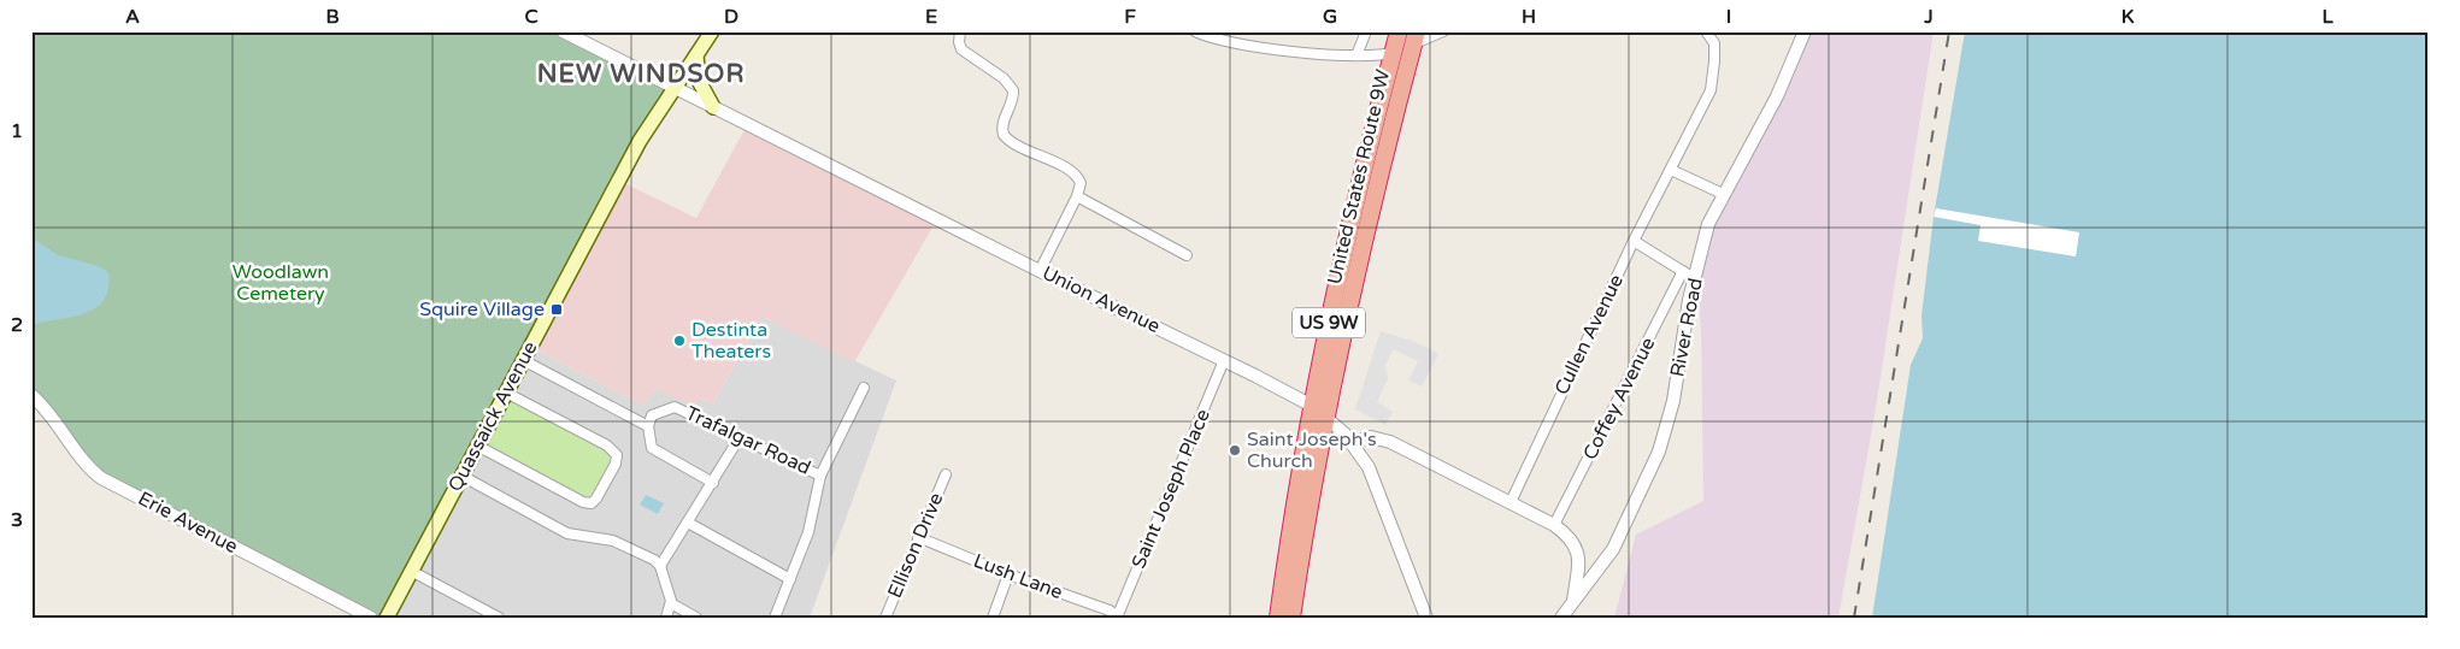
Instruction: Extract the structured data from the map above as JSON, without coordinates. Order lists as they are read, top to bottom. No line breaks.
{"streets":{"highway":["United States Route 9W","US 9W"],"main road":["Quassaick Avenue"],"street":["Union Avenue","River Road","Cullen Avenue","Coffey Avenue","Trafalgar Road","Saint Joseph Place","Erie Avenue","Ellison Drive","Lush Lane"]},"crossings":[["United States Route 9W","Union Avenue"],["Union Avenue","Quassaick Avenue"],["Union Avenue","Saint Joseph Place"],["Saint Joseph Place","Lush Lane"],["Ellison Drive","Lush Lane"]],"districts":["NEW WINDSOR"],"parks":["Woodlawn Cemetery"],"places":{"transit":["Squire Village"],"other":["Destinta Theaters","Saint Joseph's Church"]},"grid":{"columns":["A","B","C","D","E","F","G","H","I","J","K","L"],"rows":["1","2","3"]}}
